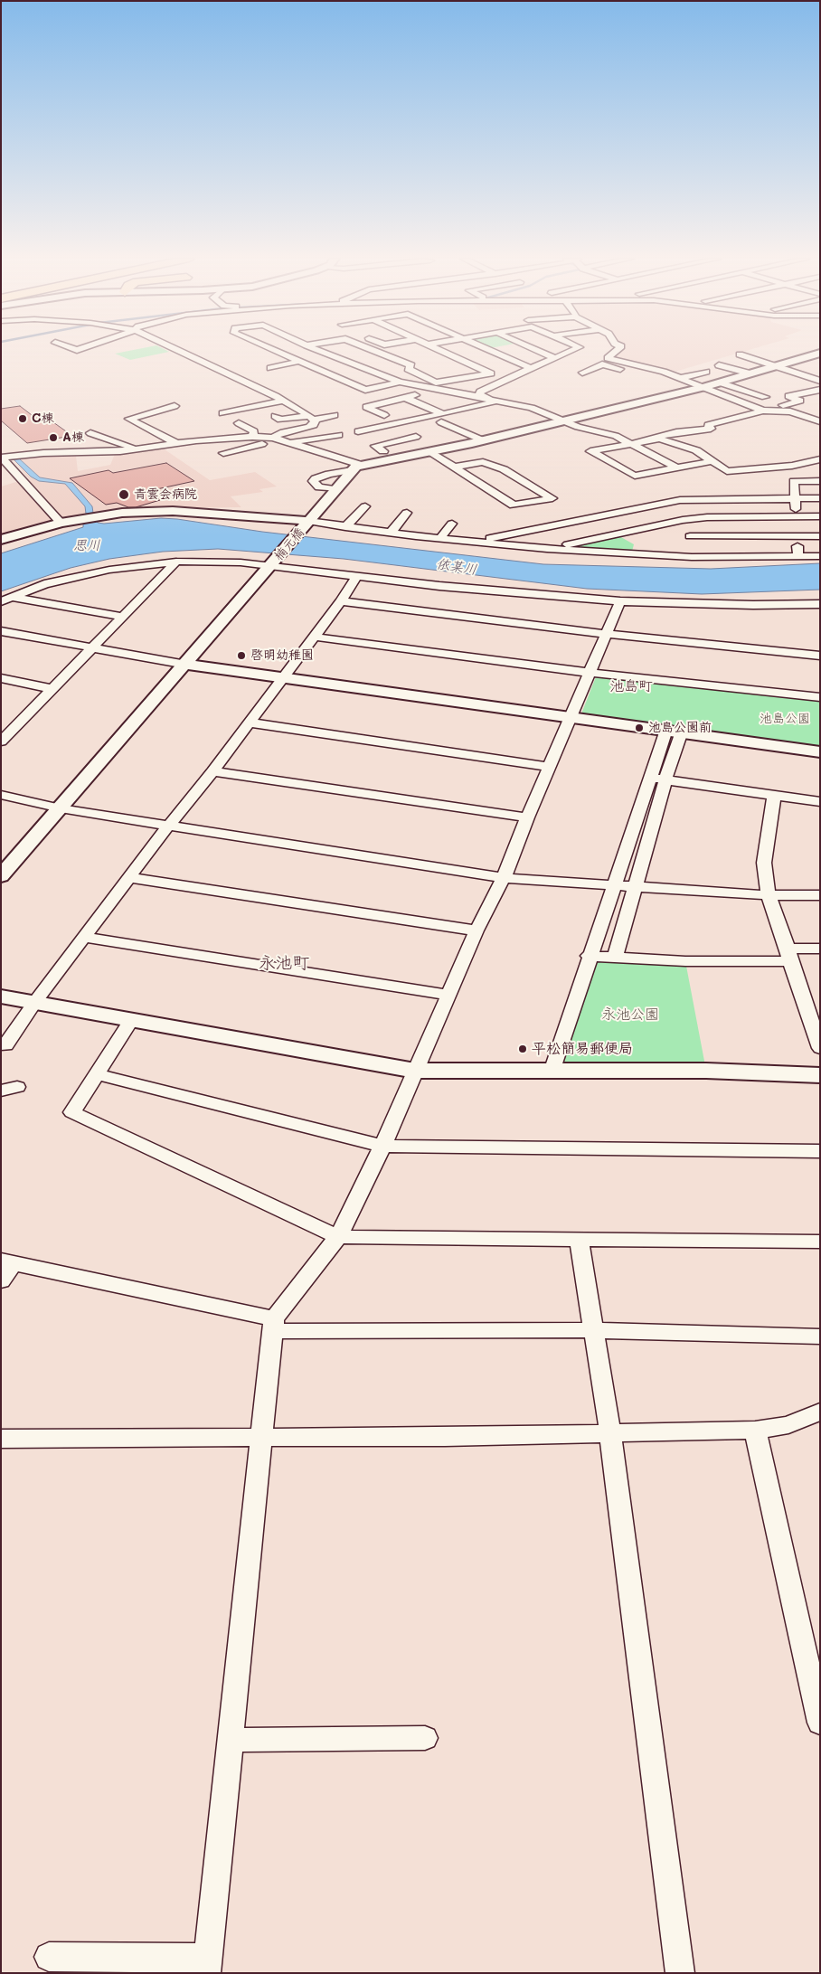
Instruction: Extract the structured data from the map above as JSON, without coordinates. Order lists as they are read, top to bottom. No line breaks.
{"streets":{"street":["楠元橋"]},"districts":["池島町","永池町"],"water":["思川","依某川"],"parks":["池島公園","永池公園"],"places":["C棟","A棟","青雲会病院","啓明幼稚園","池島公園前","平松簡易郵便局"]}
